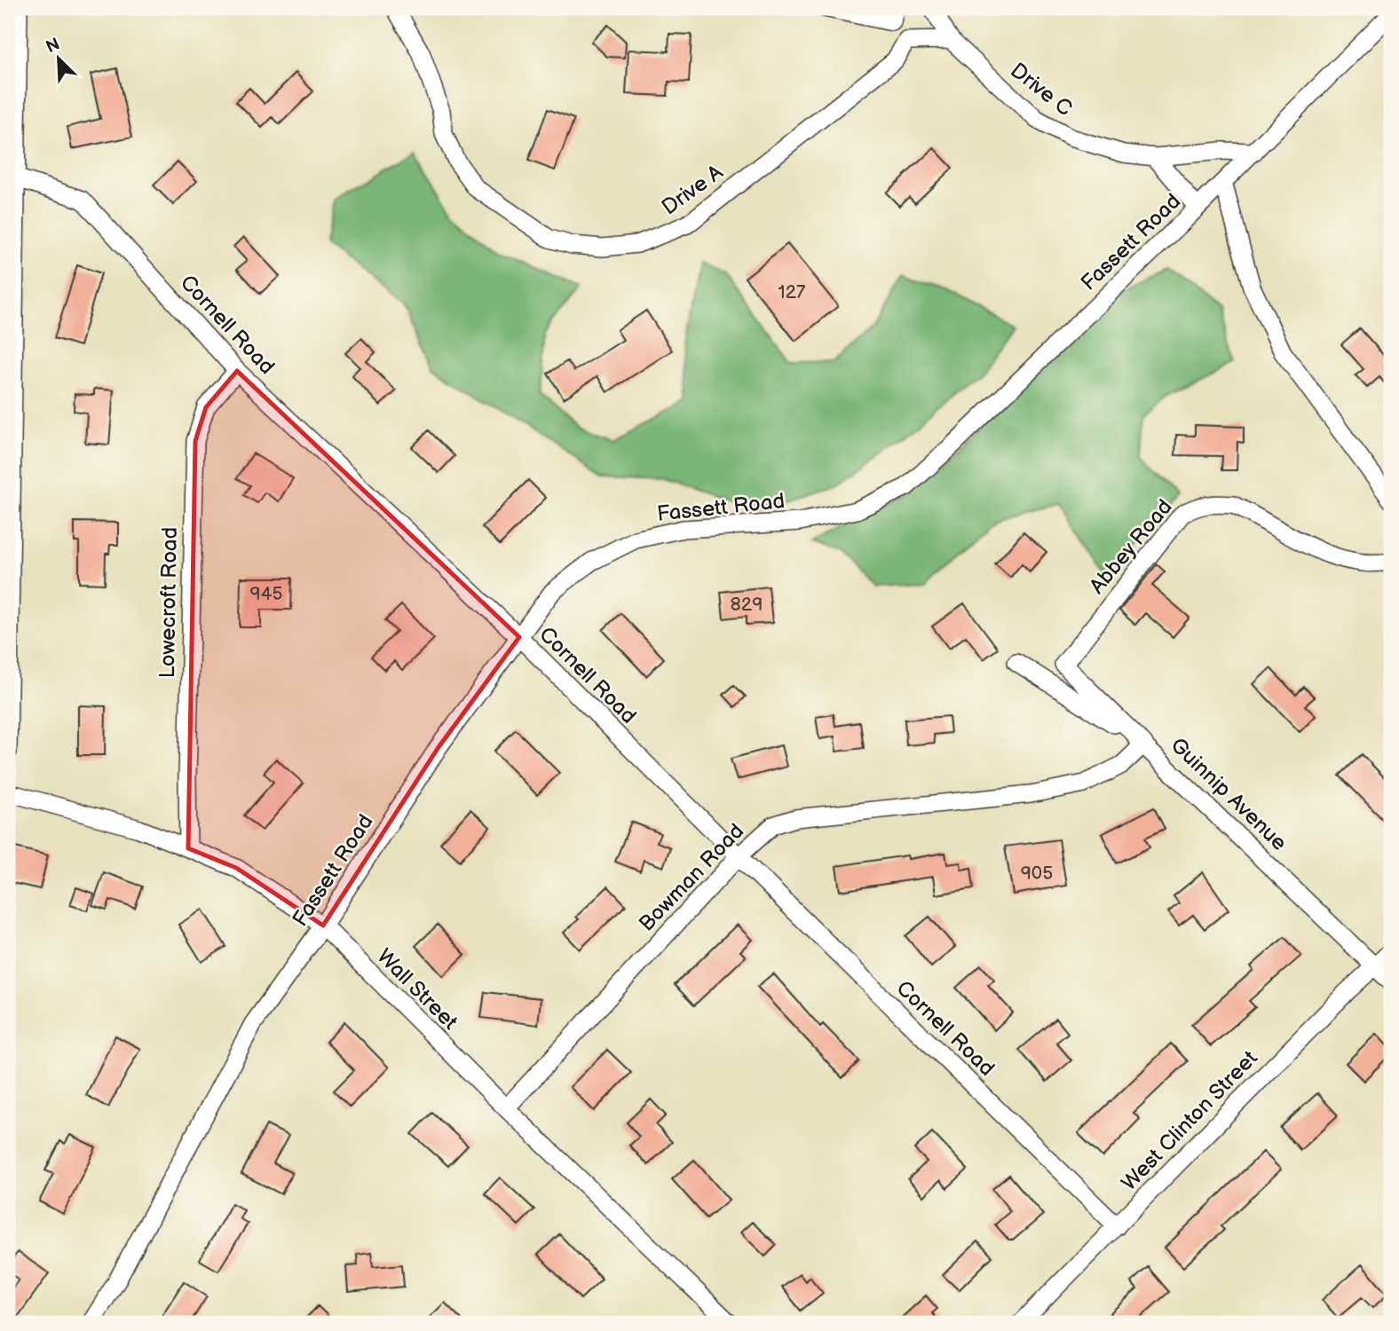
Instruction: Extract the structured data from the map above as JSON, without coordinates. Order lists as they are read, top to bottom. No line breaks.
{"streets":{"street":["Drive C","Drive A","Fassett Road","Cornell Road","Abbey Road","Lowecroft Road","Guinnip Avenue","Bowman Road","Wall Street","West Clinton Street"]},"crossings":[["Drive C","Fassett Road"],["Fassett Road","Cornell Road"],["Fassett Road","Wall Street"],["Cornell Road","Lowecroft Road"],["Cornell Road","Bowman Road"],["Cornell Road","West Clinton Street"],["Abbey Road","Guinnip Avenue"],["Abbey Road","Bowman Road"],["Lowecroft Road","Wall Street"],["Guinnip Avenue","Bowman Road"],["Guinnip Avenue","West Clinton Street"],["Bowman Road","Wall Street"]],"house_numbers":["127","945","829","905"],"north":"top left"}
